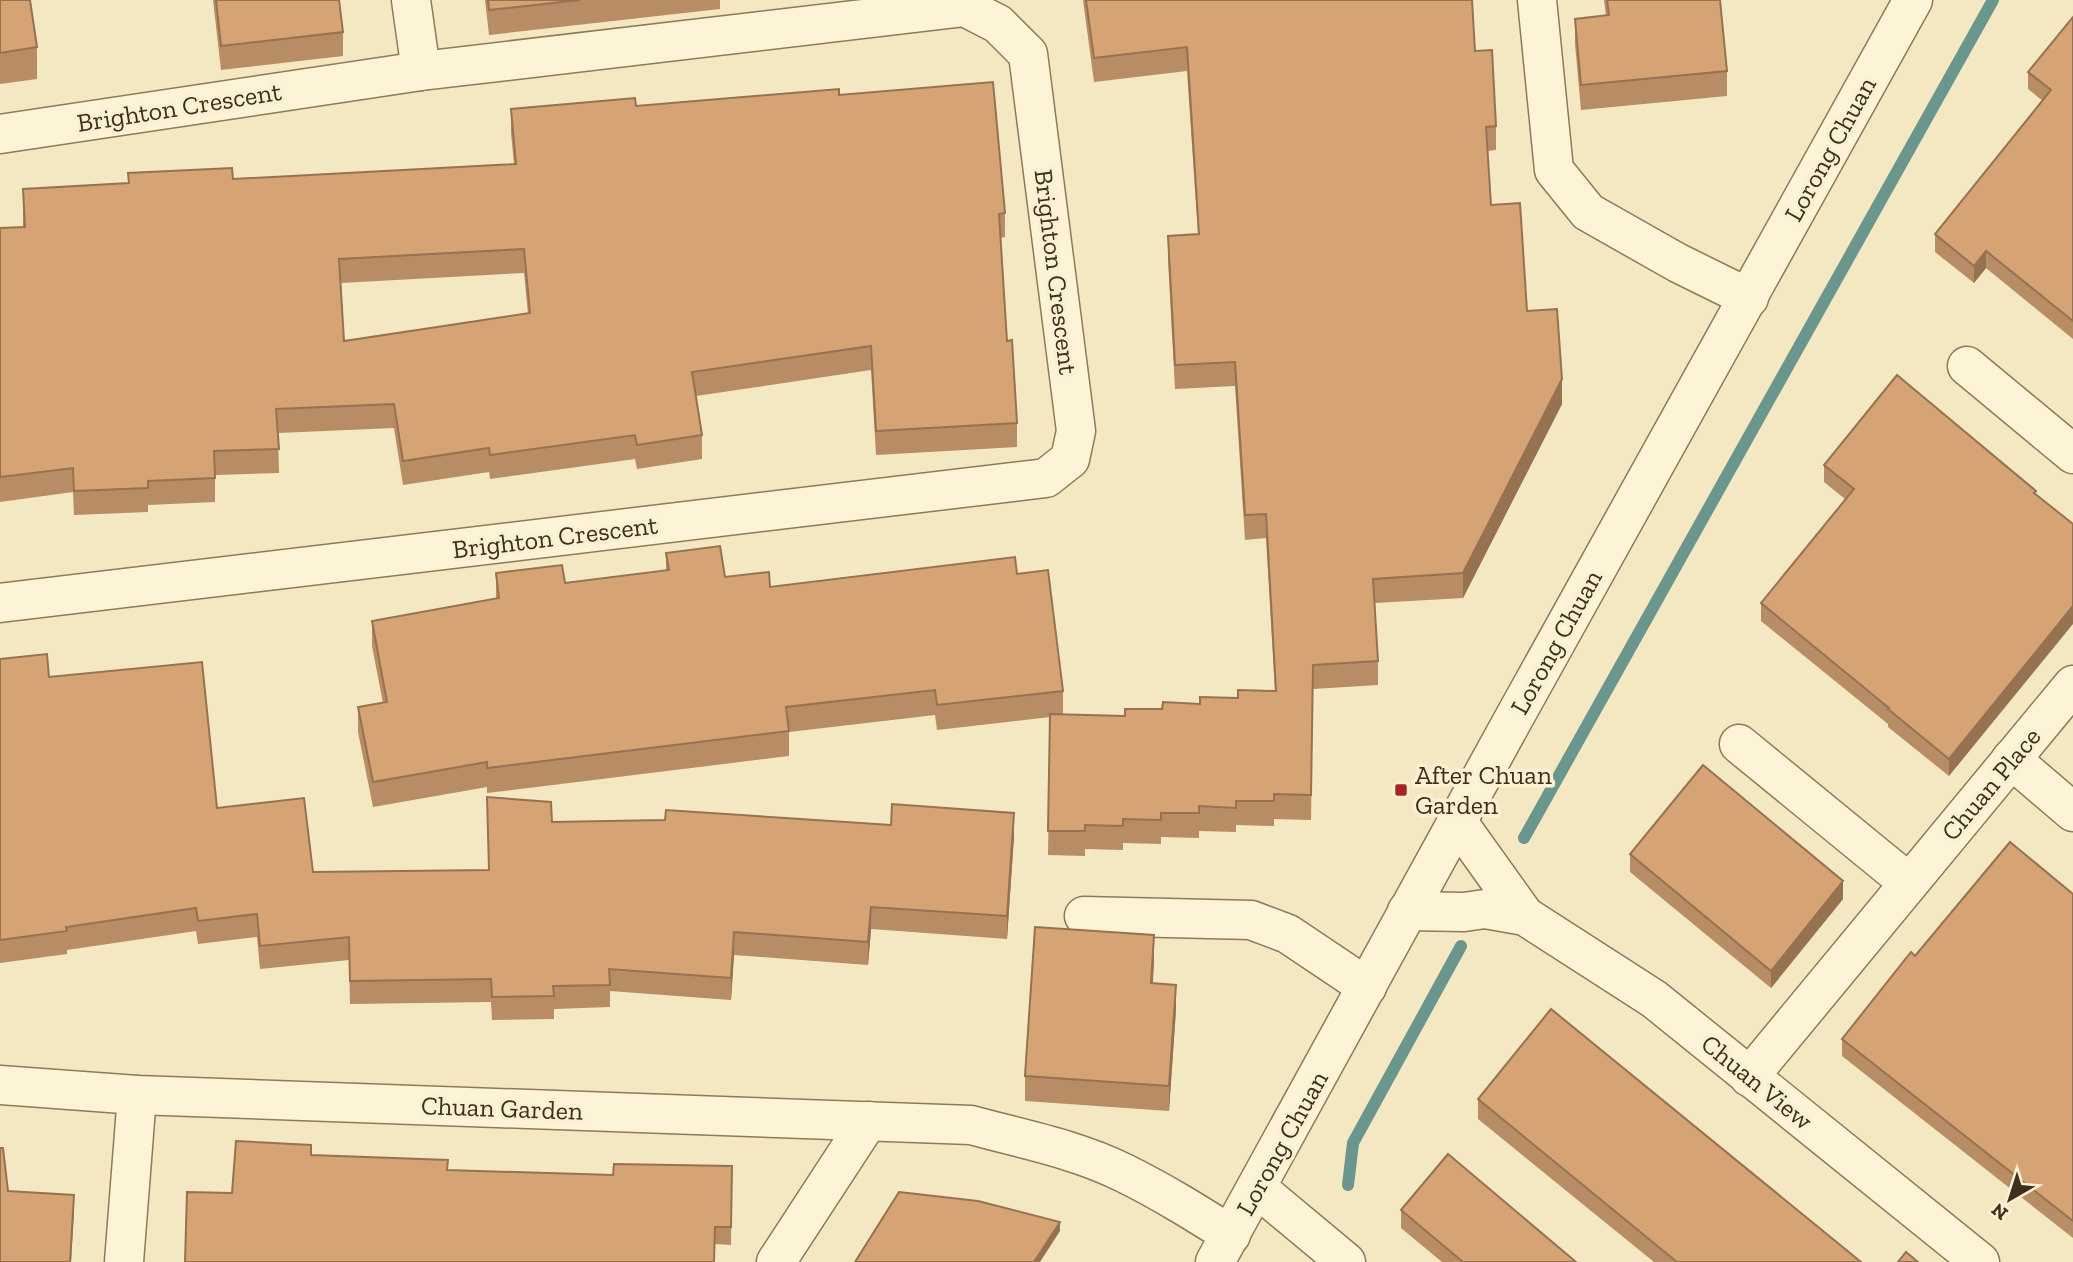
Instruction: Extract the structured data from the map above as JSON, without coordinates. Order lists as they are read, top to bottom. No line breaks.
{"streets":{"street":["Brighton Crescent","Lorong Chuan","Chuan Place","Chuan View","Chuan Garden"]},"crossings":[["Lorong Chuan","Chuan View"],["Lorong Chuan","Chuan Garden"],["Chuan Place","Chuan View"]],"places":{"transit":["After Chuan Garden"]},"north":"bottom left"}
